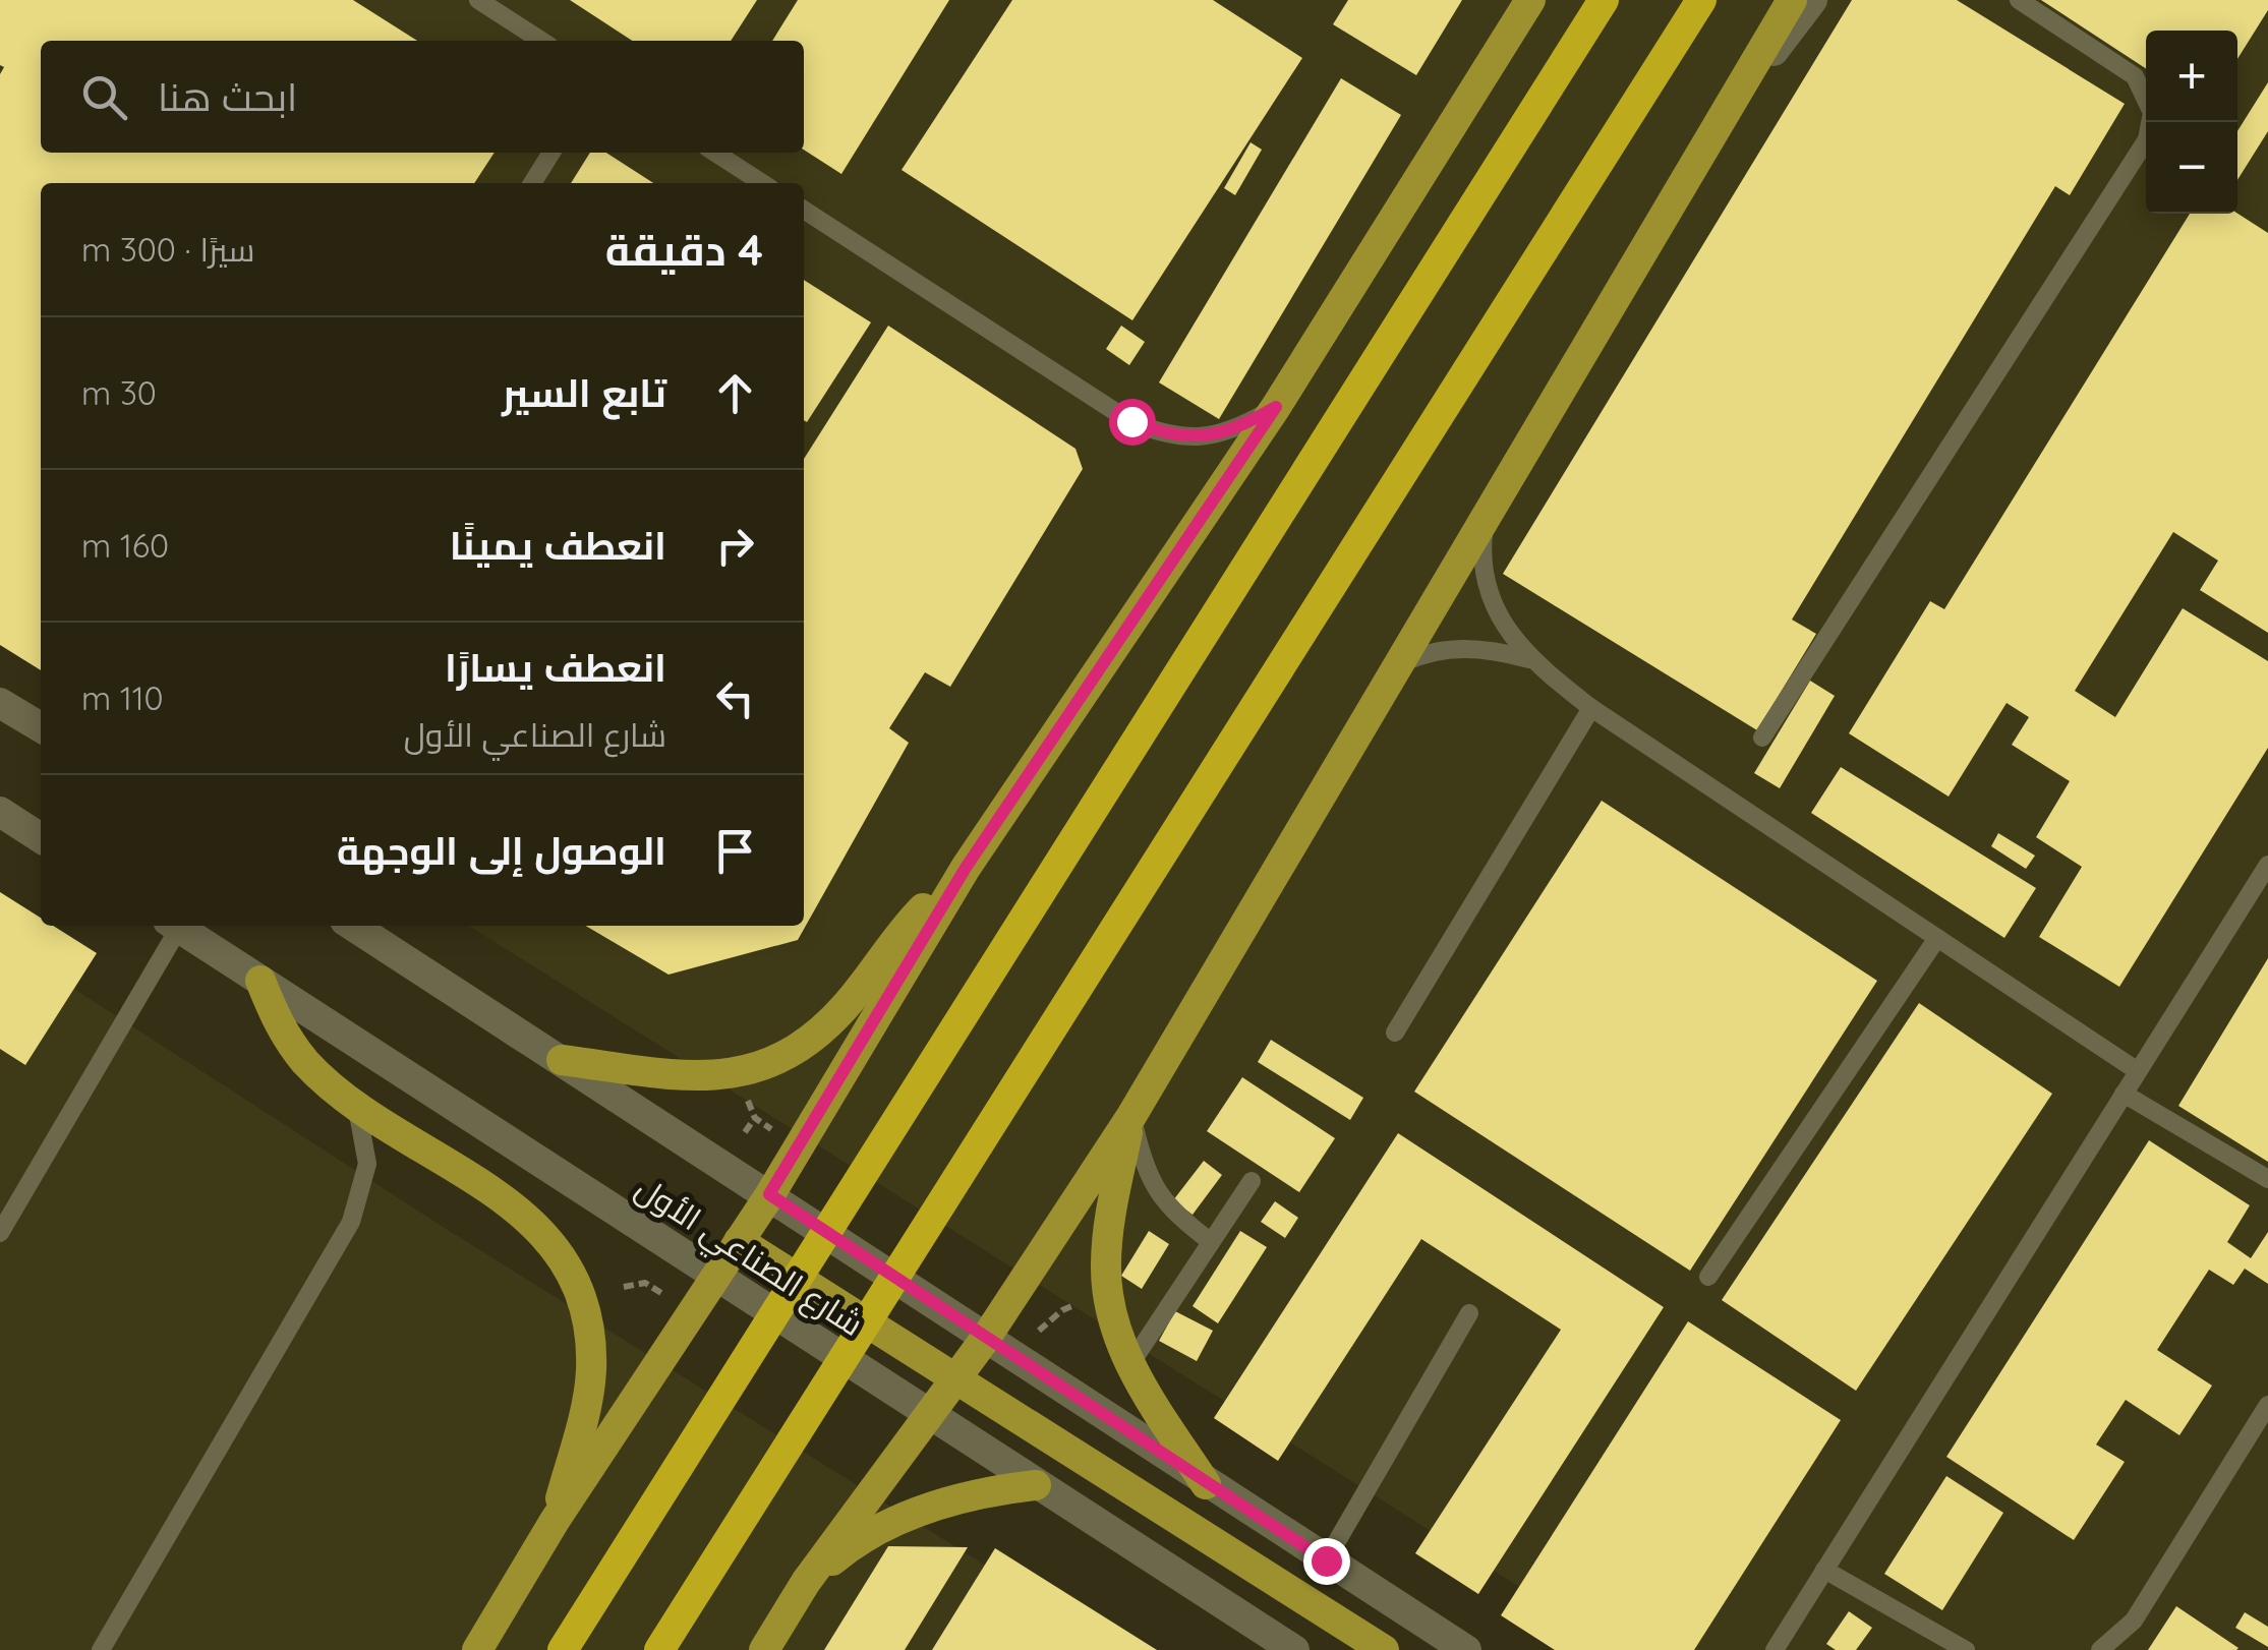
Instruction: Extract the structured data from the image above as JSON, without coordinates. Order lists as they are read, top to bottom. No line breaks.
{"streets":{"main road":["شارع الصناعي الأول"]},"page":{"map_buttons":["+","−"],"search":"ابحث هنا","heading":["4 دقيقة","سيرًا · 300 m"],"list":[["تابع السير","30 m"],["انعطف يمينًا","160 m"],["انعطف يسارًا","شارع الصناعي الأول","110 m"],"الوصول إلى الوجهة"]}}
